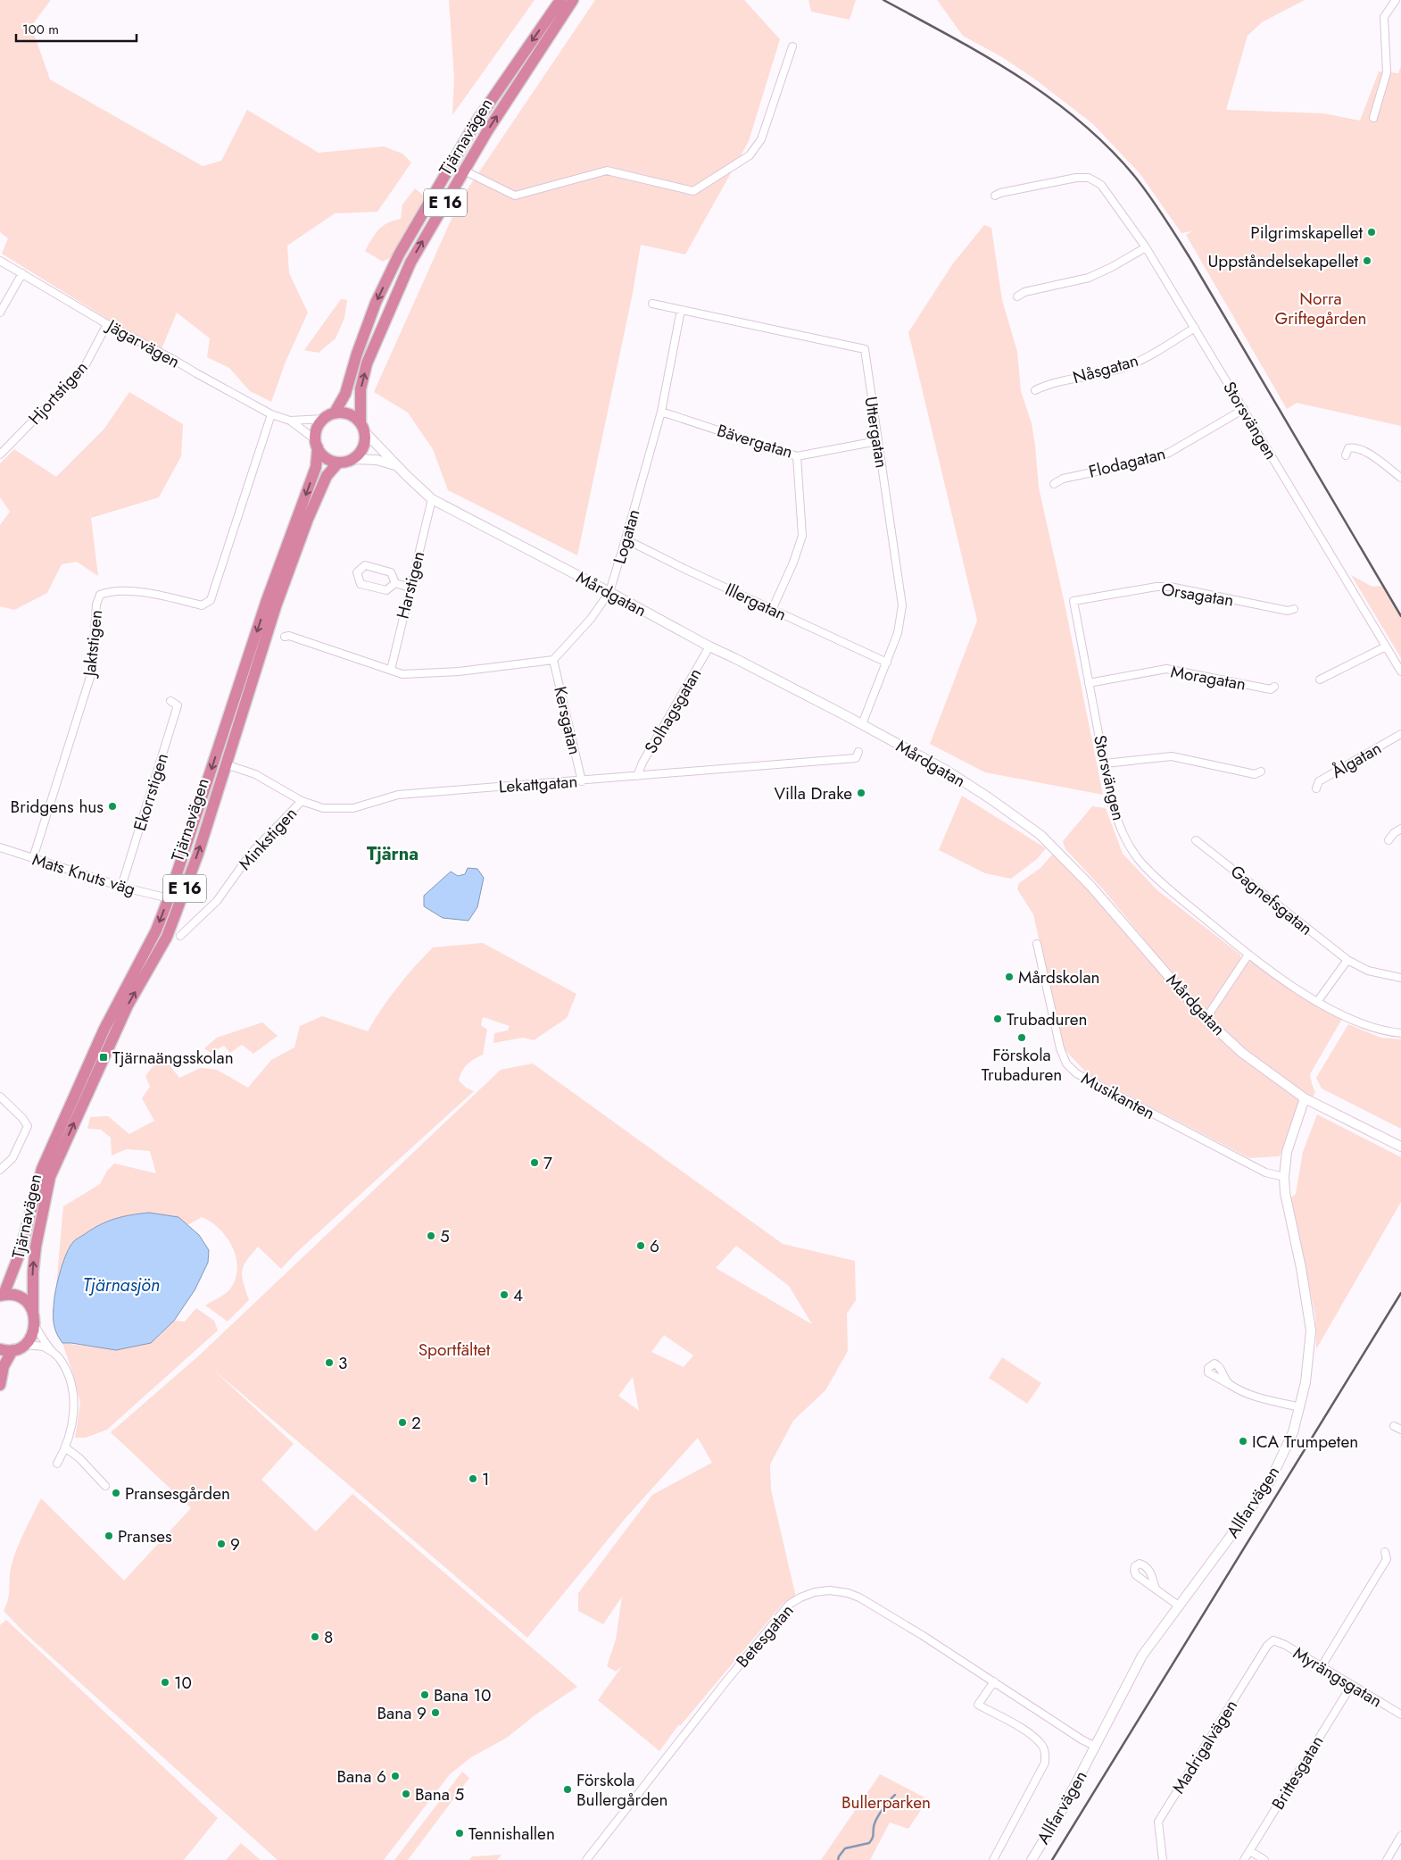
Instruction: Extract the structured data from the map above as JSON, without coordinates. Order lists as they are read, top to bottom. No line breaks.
{"streets":{"highway":["Tjärnavägen","E 16"],"street":["Jägarvägen","Nåsgatan","Hjortstigen","Storsvängen","Uttergatan","Bävergatan","Flodagatan","Logatan","Harstigen","Mårdgatan","Orsagatan","Illergatan","Jaktstigen","Moragatan","Solhagsgatan","Kersgatan","Ålgatan","Lekattgatan","Ekorrstigen","Minkstigen","Mats Knuts väg","Gagnefsgatan","Musikanten","Allfarvägen","Betesgatan","Myrängsgatan","Madrigalvägen","Brittesgatan"]},"crossings":[["Tjärnavägen","E 16"],["Tjärnavägen","Jägarvägen"],["Tjärnavägen","Mårdgatan"],["Tjärnavägen","Lekattgatan"],["Tjärnavägen","Mats Knuts väg"],["E 16","Jägarvägen"],["E 16","Mårdgatan"],["Jägarvägen","Hjortstigen"],["Jägarvägen","Mårdgatan"],["Jägarvägen","Jaktstigen"],["Nåsgatan","Storsvängen"],["Storsvängen","Flodagatan"],["Storsvängen","Orsagatan"],["Storsvängen","Moragatan"],["Uttergatan","Bävergatan"],["Uttergatan","Logatan"],["Uttergatan","Mårdgatan"],["Uttergatan","Illergatan"],["Bävergatan","Logatan"],["Logatan","Mårdgatan"],["Logatan","Illergatan"],["Logatan","Kersgatan"],["Harstigen","Mårdgatan"],["Mårdgatan","Solhagsgatan"],["Mårdgatan","Allfarvägen"],["Jaktstigen","Mats Knuts väg"],["Solhagsgatan","Lekattgatan"],["Kersgatan","Lekattgatan"],["Lekattgatan","Minkstigen"],["Ekorrstigen","Mats Knuts väg"],["Musikanten","Allfarvägen"],["Allfarvägen","Betesgatan"],["Myrängsgatan","Madrigalvägen"],["Myrängsgatan","Brittesgatan"]],"districts":["Tjärna"],"water":["Tjärnasjön"],"parks":["Norra Griftegården","Sportfältet","Bullerparken"],"places":{"other":["Pilgrimskapellet","Uppståndelsekapellet","Villa Drake","Bridgens hus","Mårdskolan","Trubaduren","Förskola Trubaduren","7","5","6","4","3","2","ICA Trumpeten","1","Pransesgården","Pranses","9","8","10","Bana 10","Bana 9","Bana 6","Förskola Bullergården","Bana 5","Tennishallen"],"transit":["Tjärnaängsskolan"]},"scale_bar":"100 m"}
